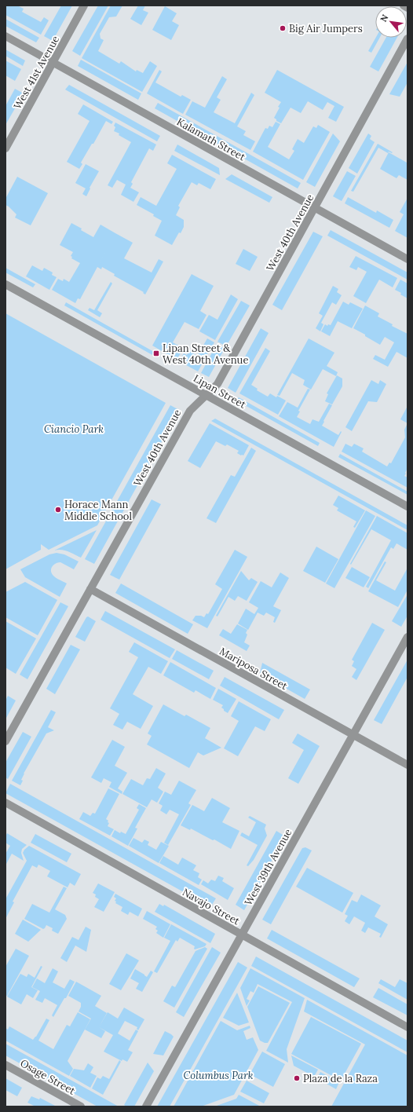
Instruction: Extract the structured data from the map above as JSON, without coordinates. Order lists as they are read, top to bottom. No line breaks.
{"streets":{"street":["West 41st Avenue","Kalamath Street","West 40th Avenue","Lipan Street","Mariposa Street","West 39th Avenue","Navajo Street","Osage Street"]},"crossings":[["West 41st Avenue","Kalamath Street"],["Kalamath Street","West 40th Avenue"],["West 40th Avenue","Lipan Street"],["West 40th Avenue","Mariposa Street"],["Mariposa Street","West 39th Avenue"],["West 39th Avenue","Navajo Street"]],"parks":["Ciancio Park","Columbus Park"],"places":{"other":["Big Air Jumpers","Horace Mann Middle School","Plaza de la Raza"],"transit":["Lipan Street & West 40th Avenue"]},"north":"top left"}
